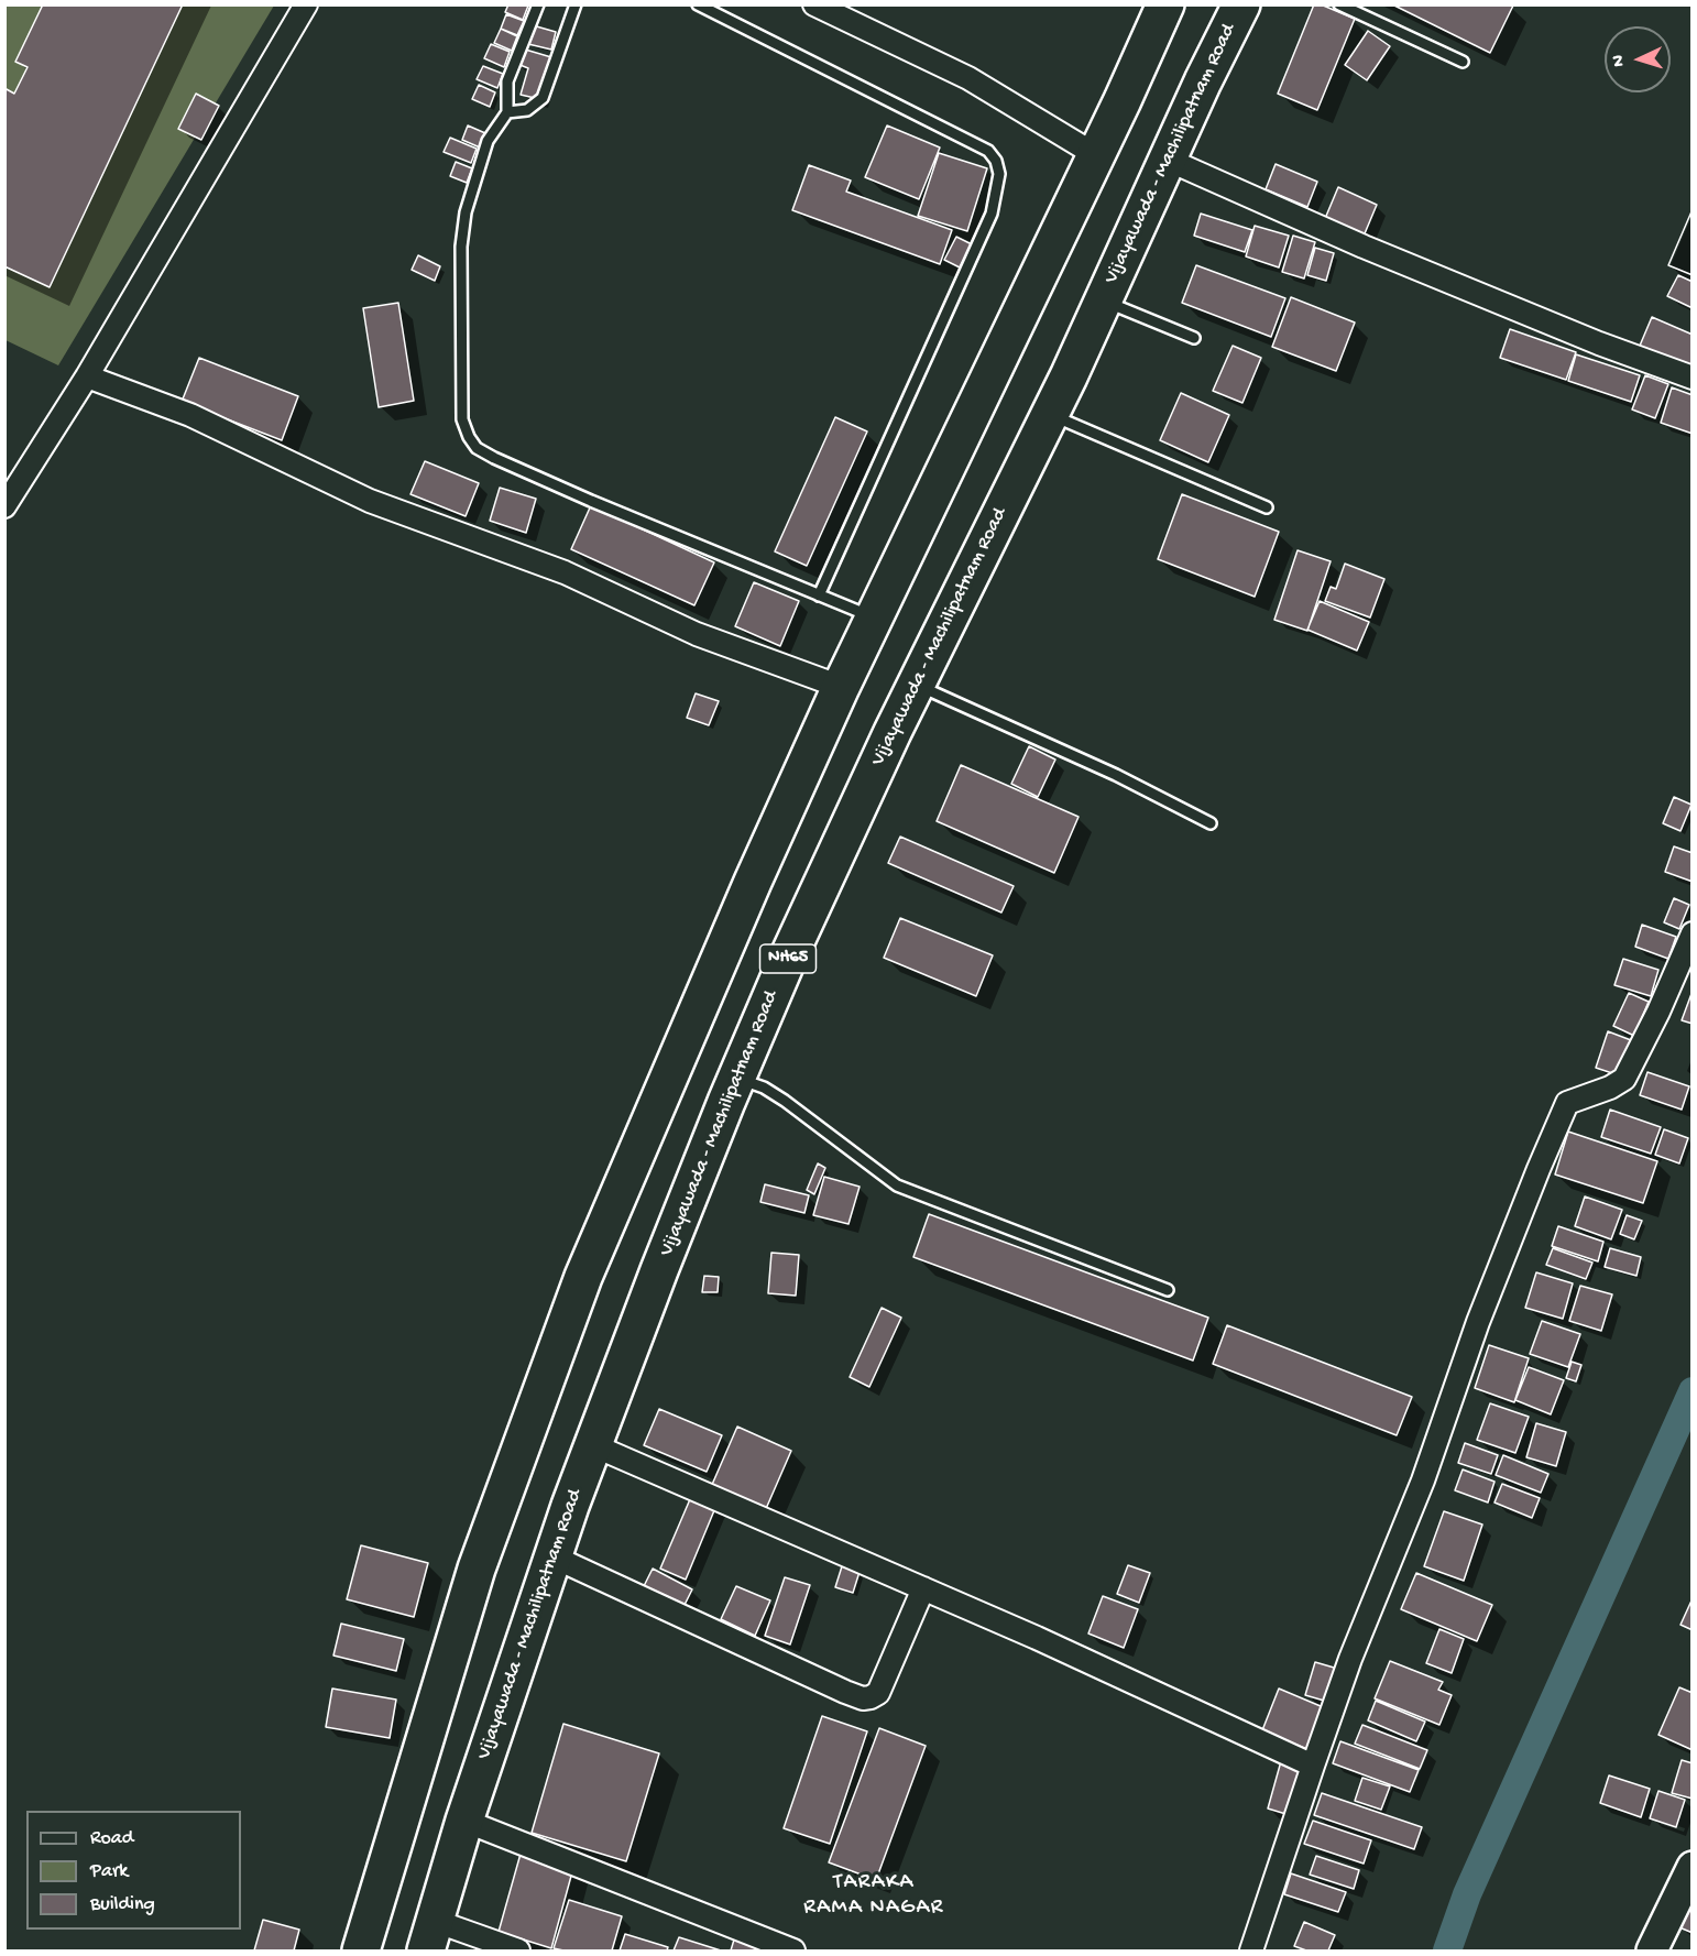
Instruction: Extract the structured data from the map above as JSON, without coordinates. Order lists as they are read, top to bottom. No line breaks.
{"streets":{"highway":["Vijayawada - Machilipatnam Road","NH65"]},"districts":["TARAKA RAMA NAGAR"],"legend":["Road","Park","Building"],"north":"left"}
